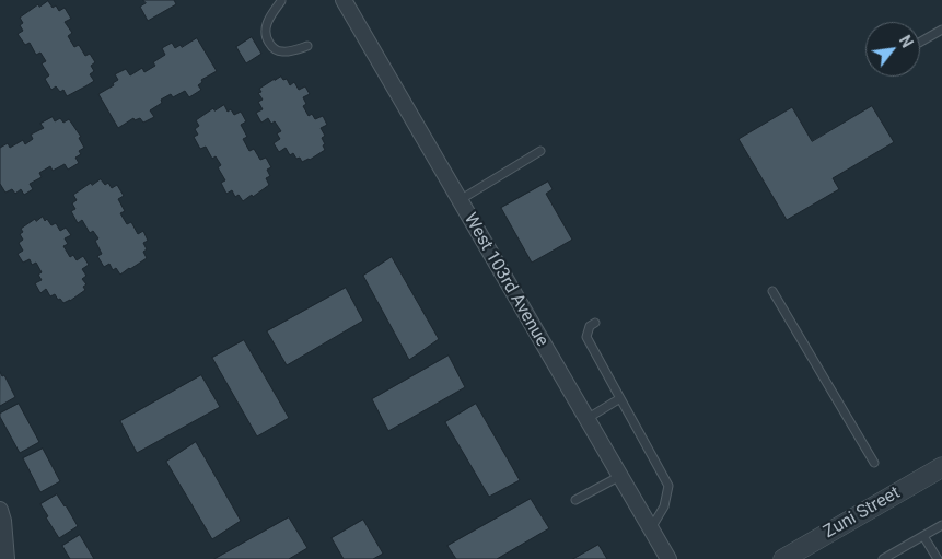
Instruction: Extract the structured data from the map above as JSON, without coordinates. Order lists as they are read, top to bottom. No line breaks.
{"streets":{"street":["West 103rd Avenue","Zuni Street"]},"north":"top right"}
